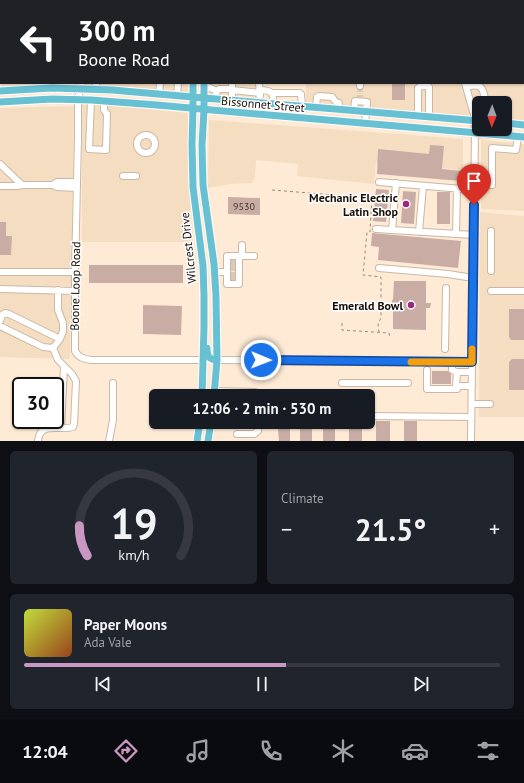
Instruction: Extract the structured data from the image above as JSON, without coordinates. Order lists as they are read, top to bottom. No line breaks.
{"streets":{"main road":["Bissonnet Street","Wilcrest Drive"],"street":["Boone Loop Road"]},"crossings":[["Bissonnet Street","Wilcrest Drive"],["Bissonnet Street","Boone Loop Road"],["Wilcrest Drive","Boone Loop Road"]],"places":["Mechanic Electric Latin Shop","Emerald Bowl"],"house_numbers":["9530"],"north":"bottom","page":{"turn":["300 m","Boone Road"],"limit":"30","trip":"12:06 · 2 min · 530 m","tile":"Climate","heat":["−","21.5°","+"],"song":["Paper Moons","Ada Vale"],"tabs":"12:04","gauge":["19","km/h"]}}
